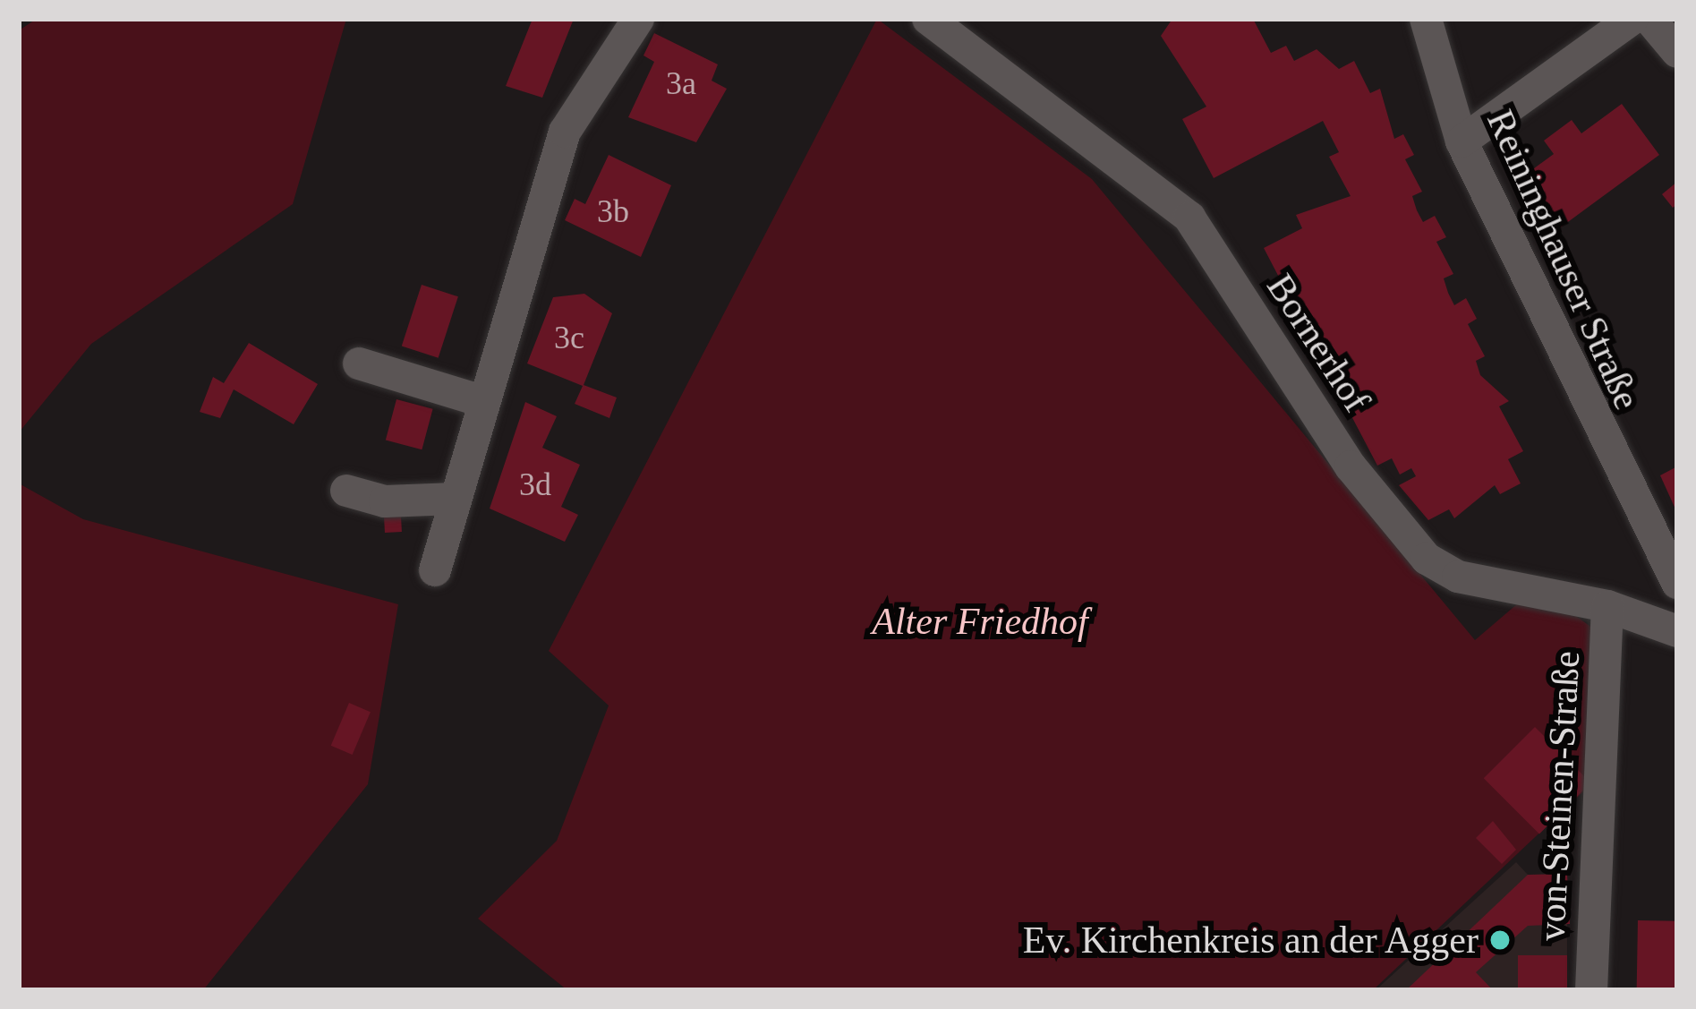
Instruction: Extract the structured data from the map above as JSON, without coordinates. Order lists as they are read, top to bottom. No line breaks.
{"streets":{"street":["Reininghauser Straße","Bornerhof","von-Steinen-Straße"]},"crossings":[["Bornerhof","von-Steinen-Straße"]],"parks":["Alter Friedhof"],"places":["Ev. Kirchenkreis an der Agger"],"house_numbers":["3a","3b","3c","3d"]}
